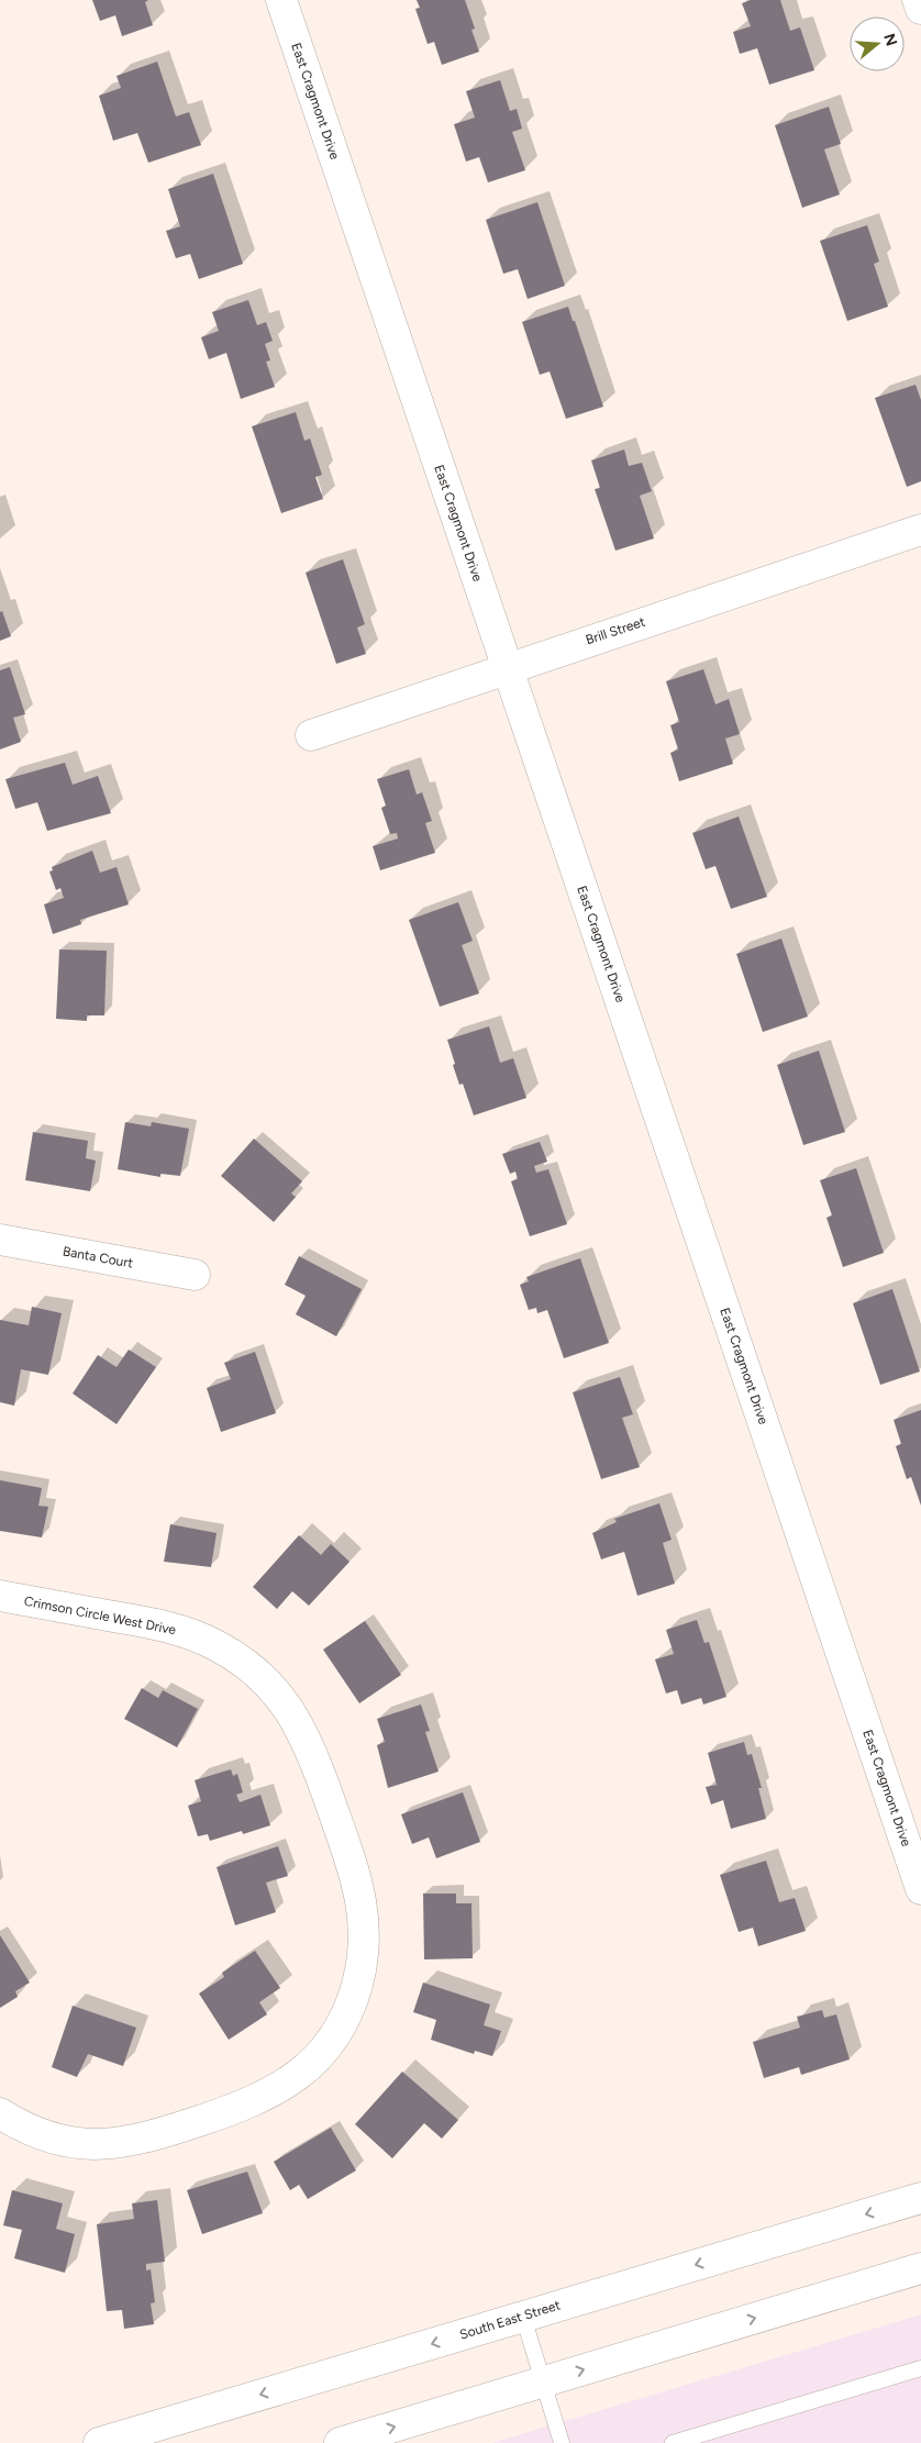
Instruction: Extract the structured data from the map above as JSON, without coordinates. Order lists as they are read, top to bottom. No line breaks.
{"streets":{"street":["East Cragmont Drive","Brill Street","Banta Court","Crimson Circle West Drive","South East Street"]},"crossings":[["East Cragmont Drive","Brill Street"]],"north":"right"}
